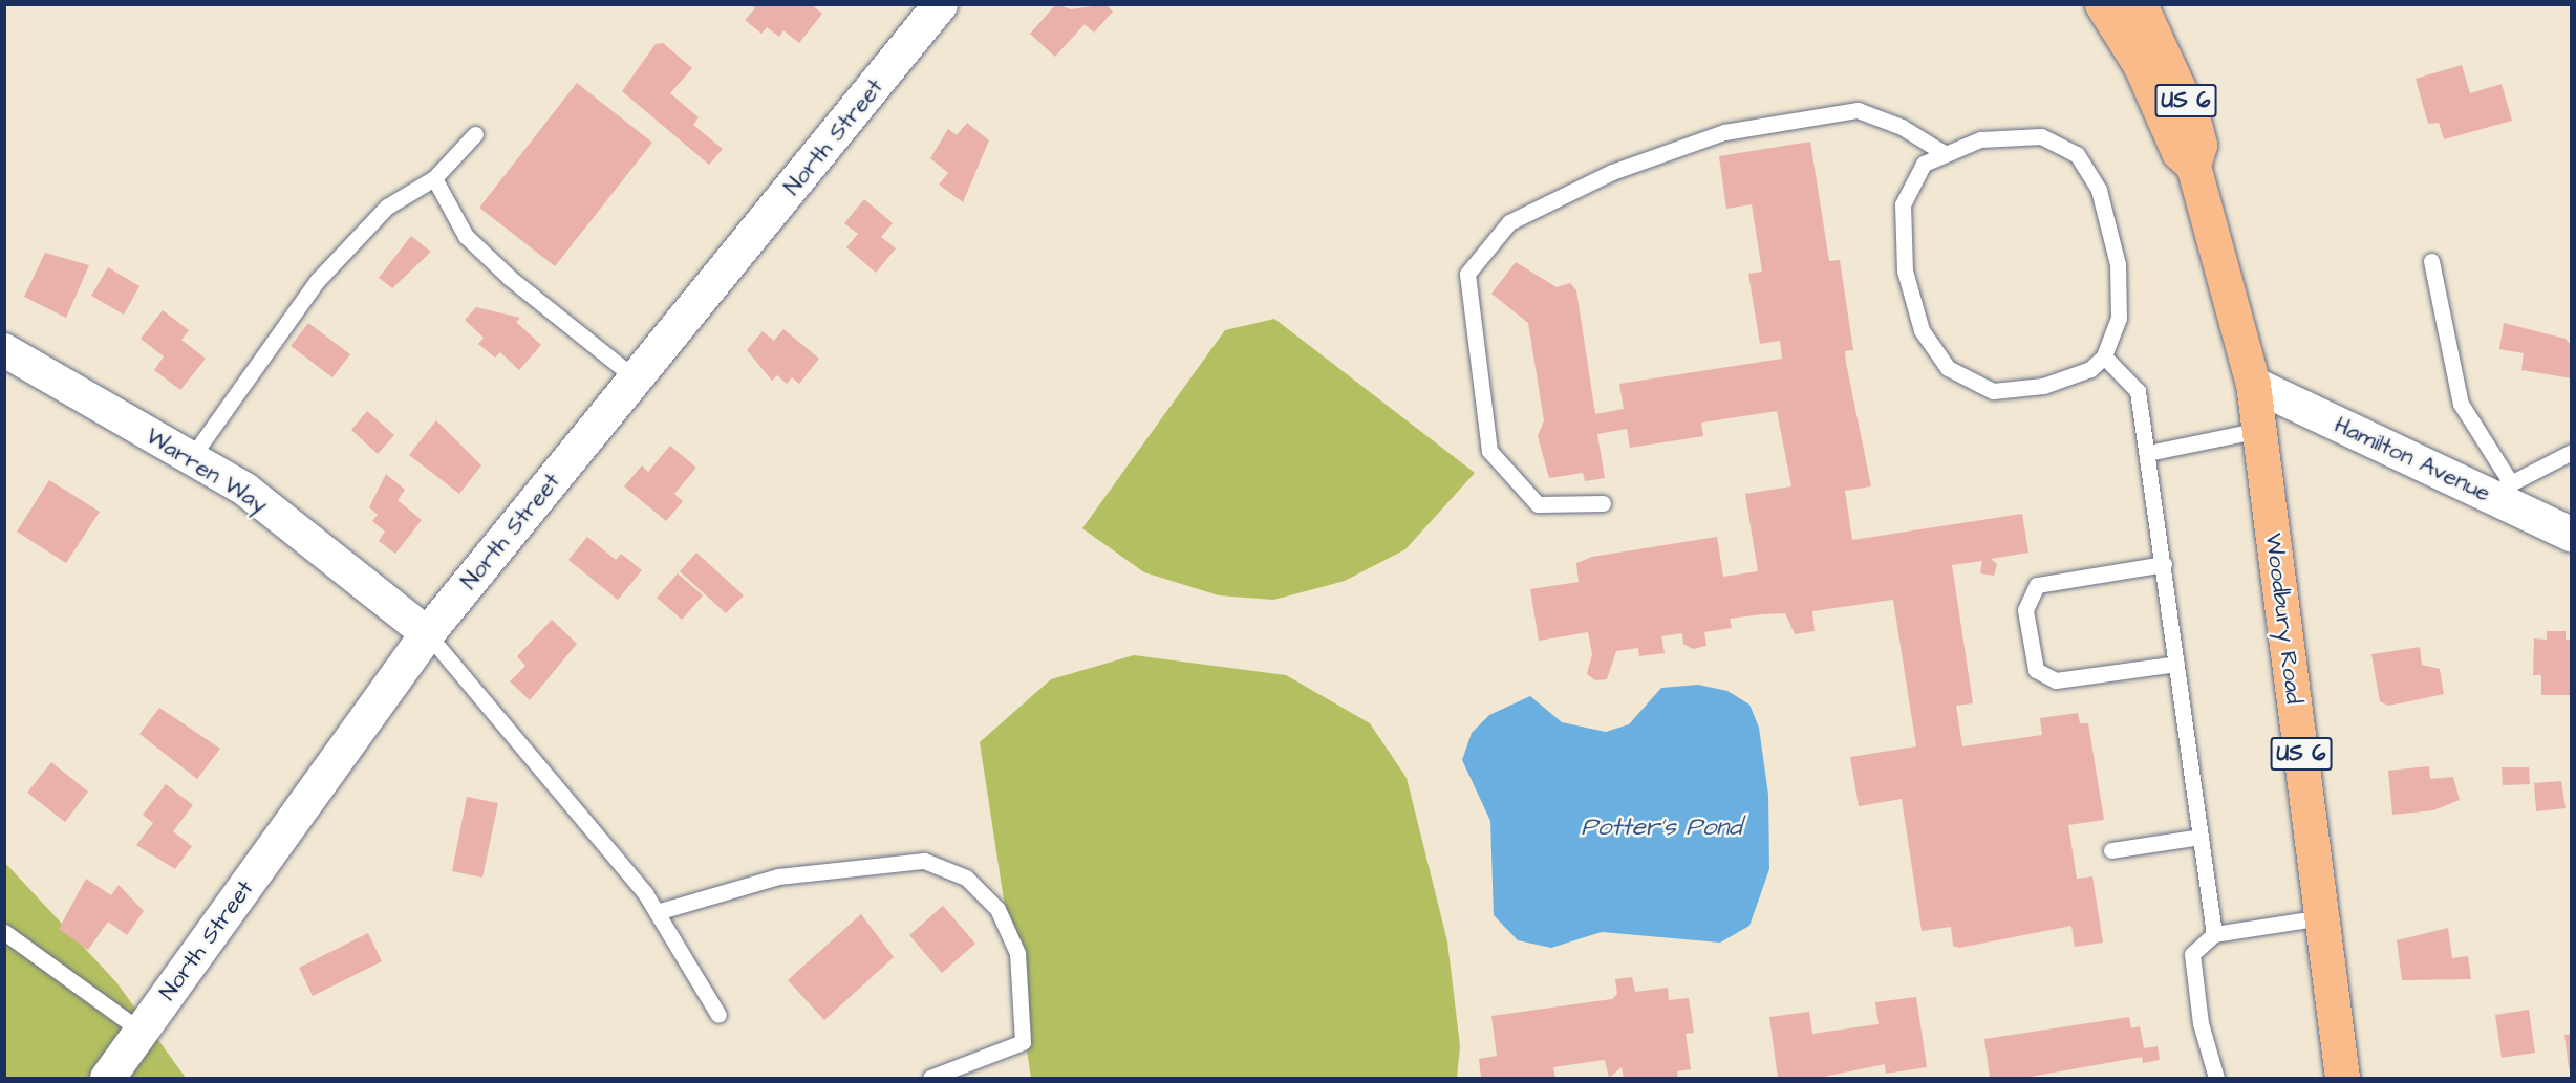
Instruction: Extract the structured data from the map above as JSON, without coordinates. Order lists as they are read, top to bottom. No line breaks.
{"streets":{"main road":["US 6","Woodbury Road"],"street":["North Street","Hamilton Avenue","Warren Way"]},"crossings":[["North Street","Warren Way"],["Hamilton Avenue","Woodbury Road"]],"water":["Potter's Pond"]}
